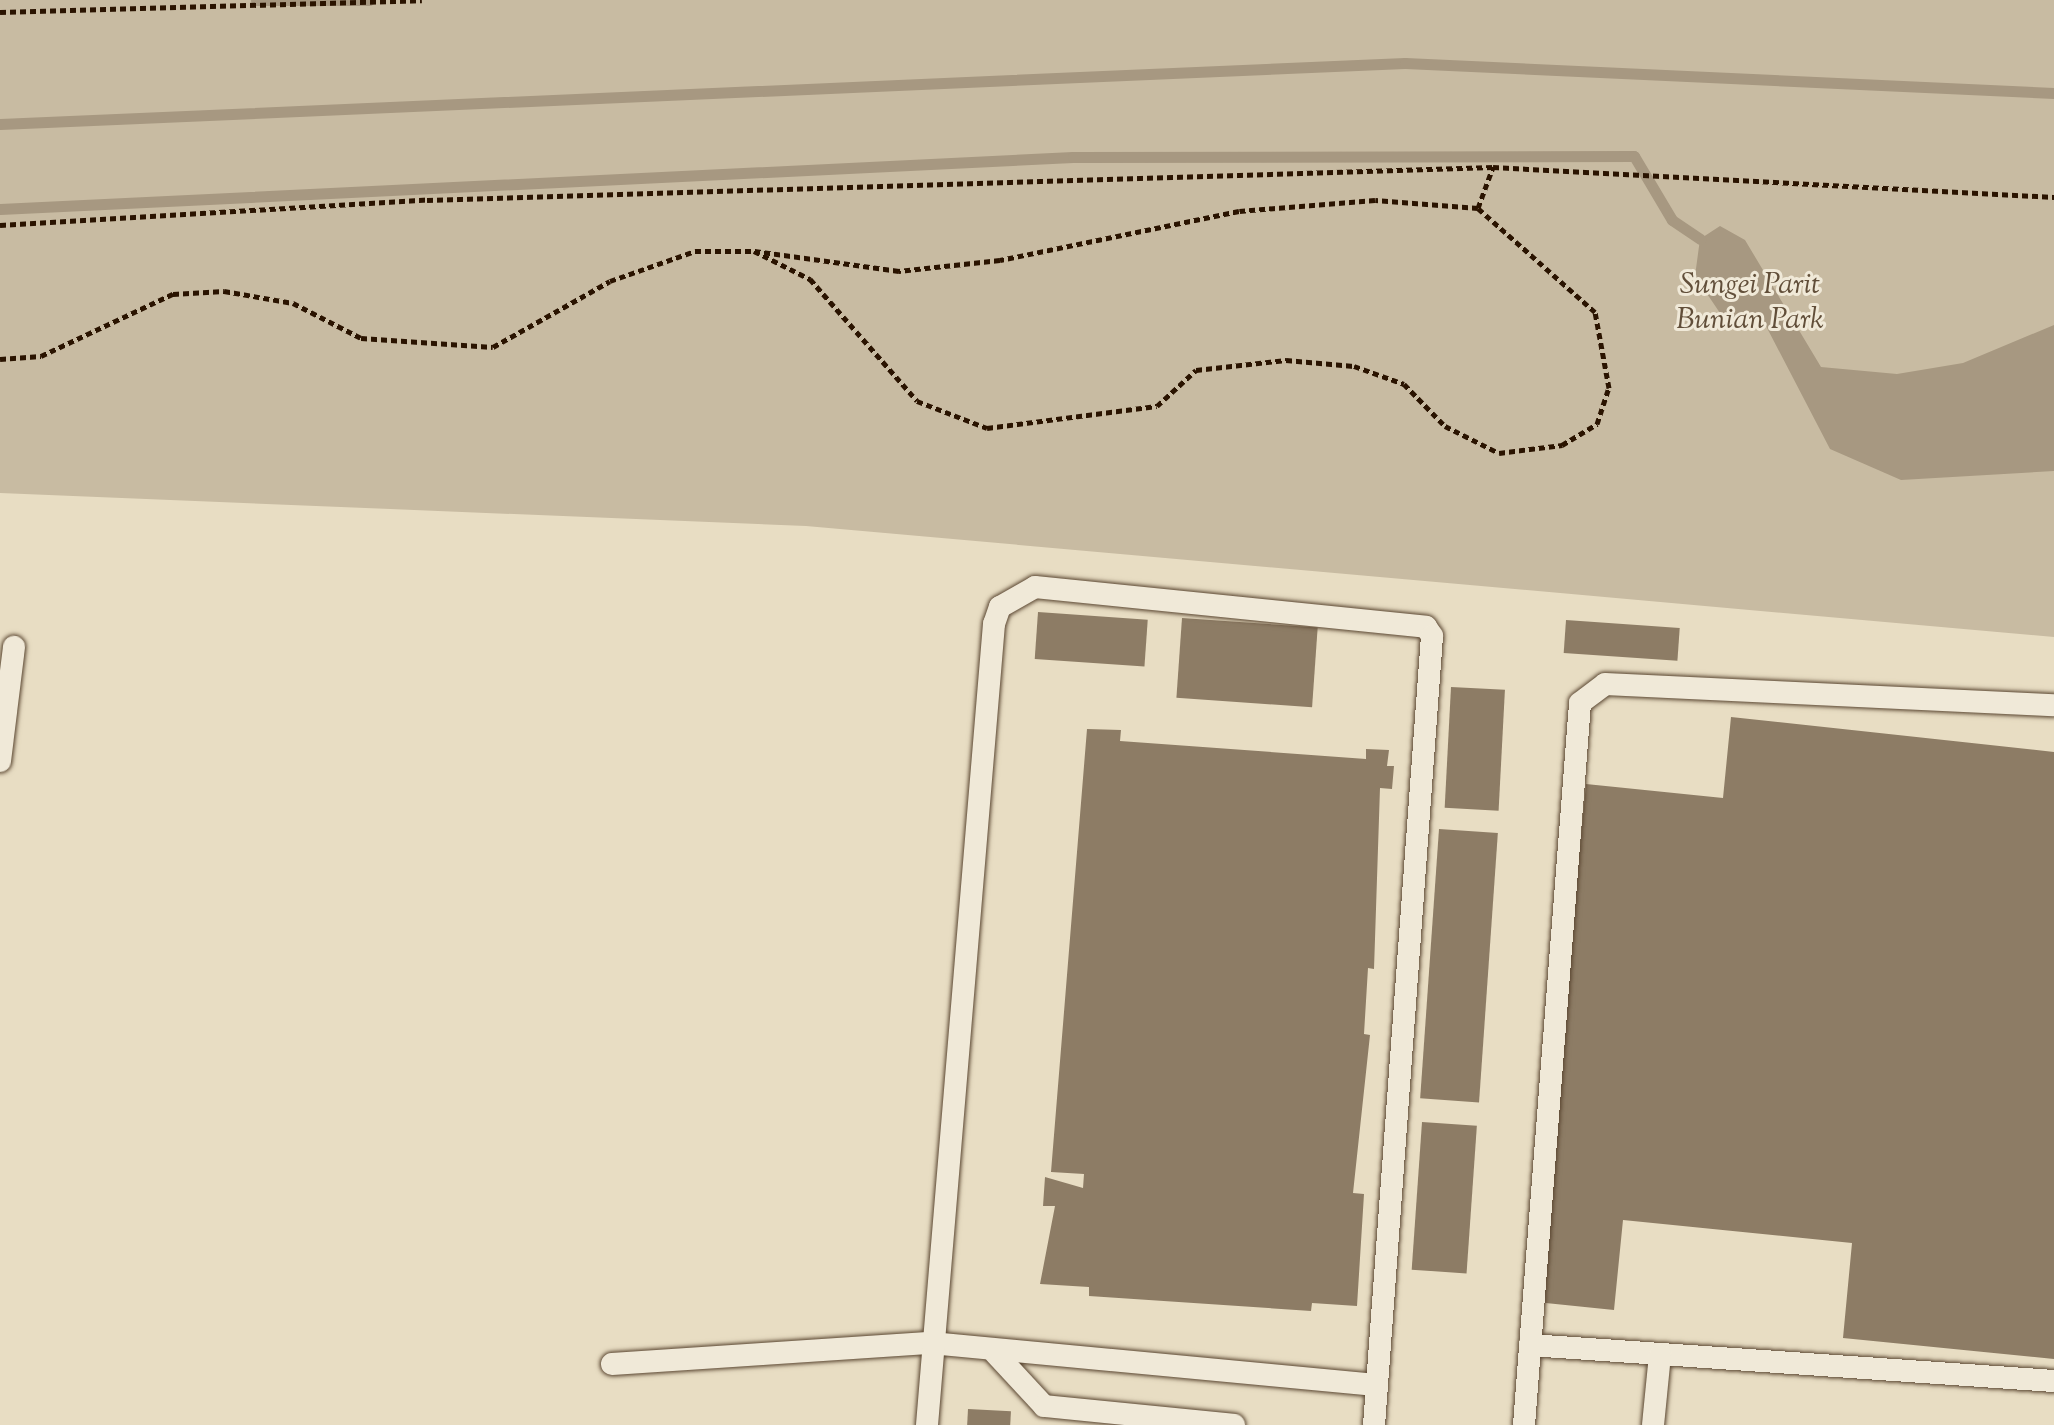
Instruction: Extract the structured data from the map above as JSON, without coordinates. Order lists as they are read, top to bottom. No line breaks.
{"parks":["Sungei Parit Bunian Park"]}
